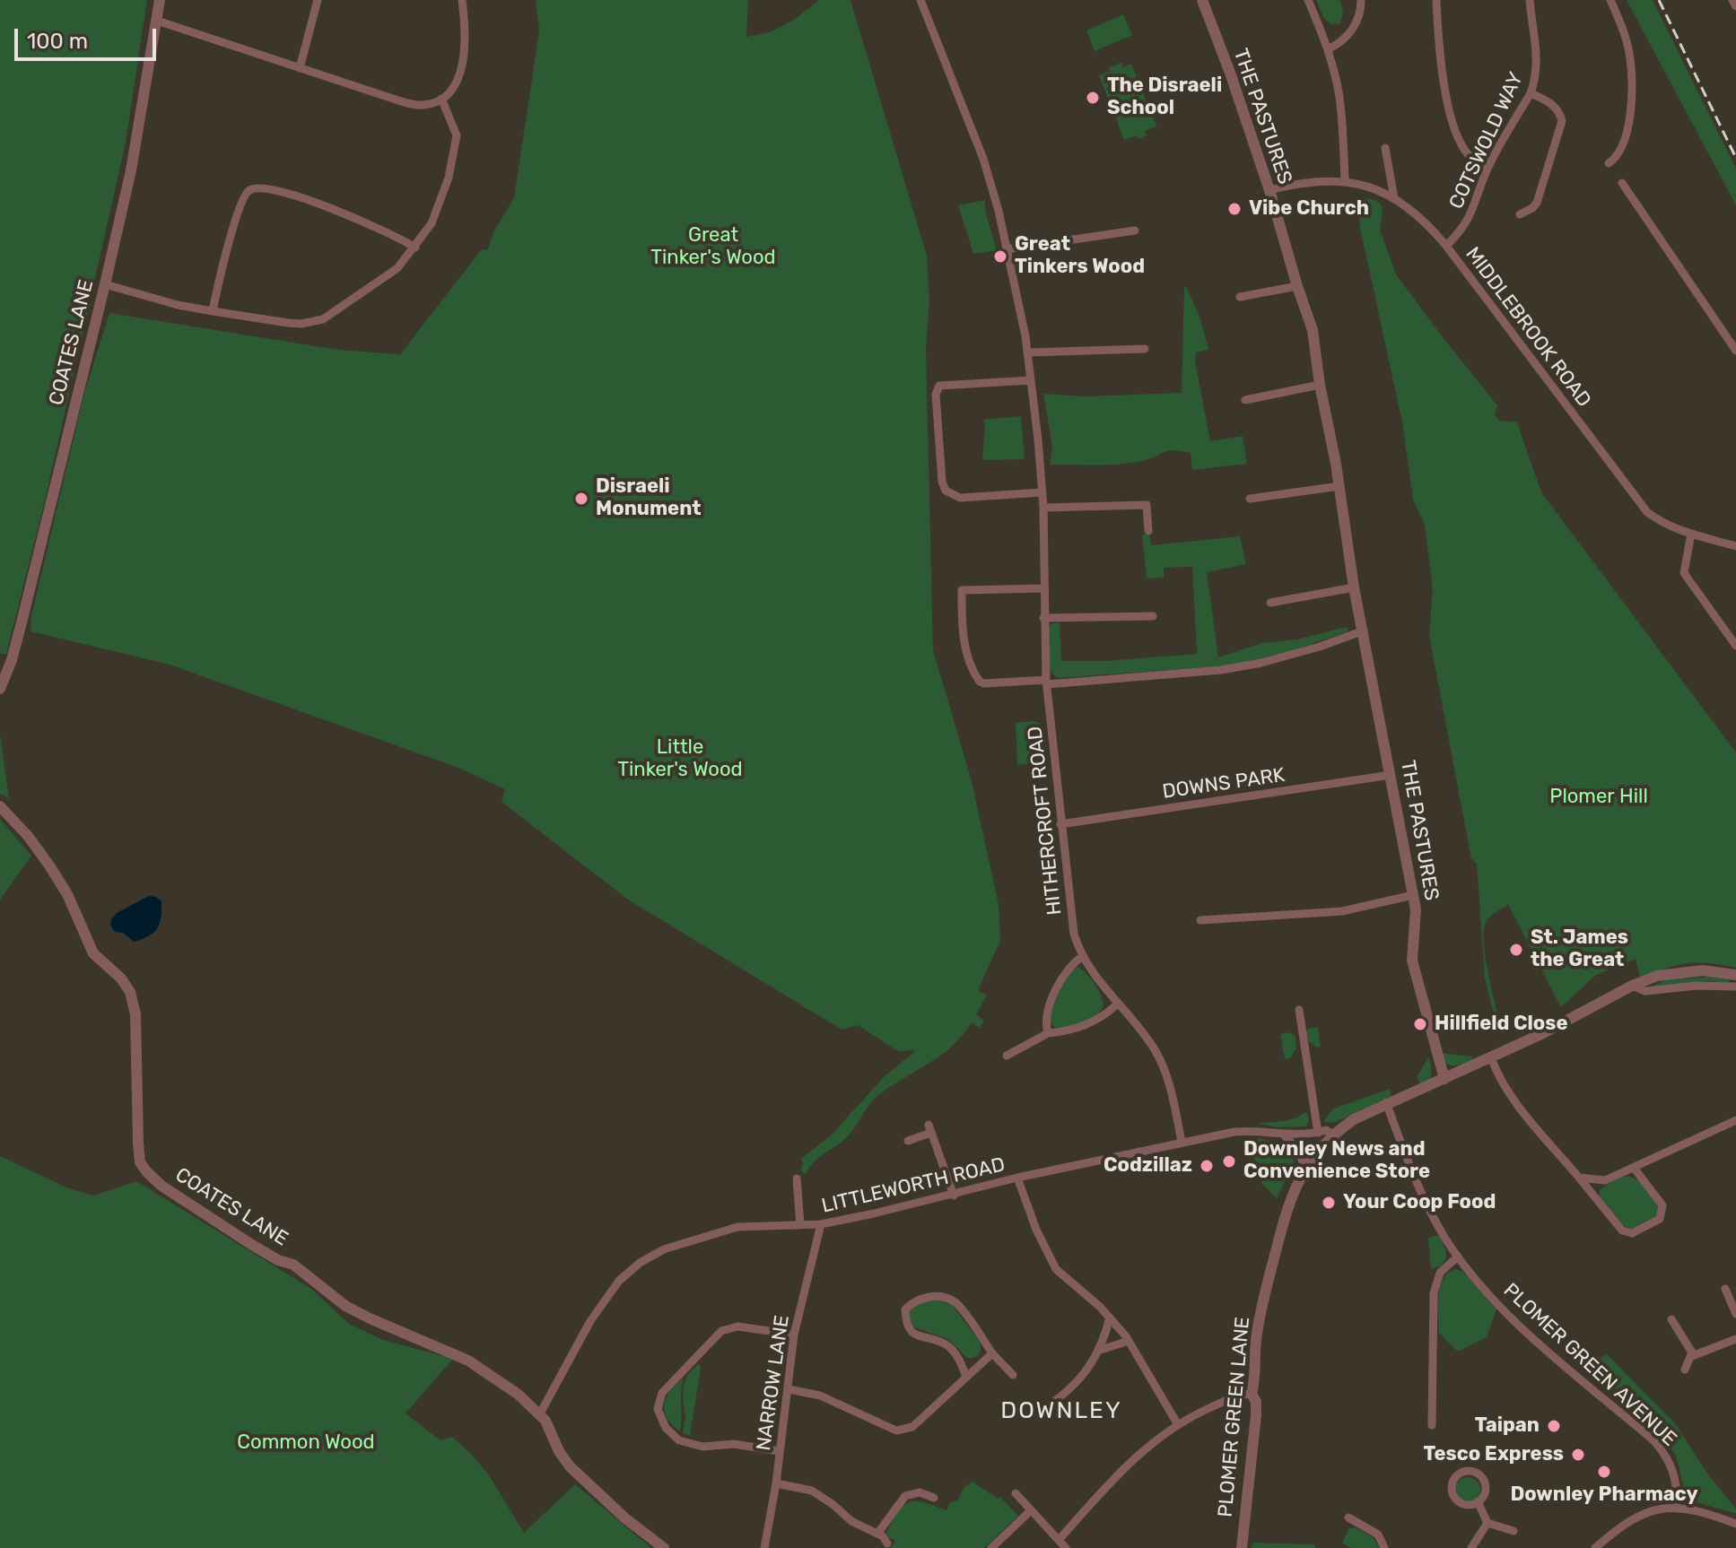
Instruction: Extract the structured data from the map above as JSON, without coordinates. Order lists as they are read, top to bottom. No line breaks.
{"streets":{"street":["THE PASTURES","COTSWOLD WAY","MIDDLEBROOK ROAD","COATES LANE","DOWNS PARK","HITHERCROFT ROAD","LITTLEWORTH ROAD","PLOMER GREEN AVENUE","NARROW LANE","PLOMER GREEN LANE"]},"crossings":[["THE PASTURES","MIDDLEBROOK ROAD"],["THE PASTURES","DOWNS PARK"],["COTSWOLD WAY","MIDDLEBROOK ROAD"],["COATES LANE","LITTLEWORTH ROAD"],["DOWNS PARK","HITHERCROFT ROAD"],["HITHERCROFT ROAD","LITTLEWORTH ROAD"],["LITTLEWORTH ROAD","NARROW LANE"],["LITTLEWORTH ROAD","PLOMER GREEN LANE"]],"districts":["DOWNLEY"],"parks":["Great Tinker's Wood","Little Tinker's Wood","Plomer Hill","Common Wood"],"places":["The Disraeli School","Vibe Church","Great Tinkers Wood","Disraeli Monument","St. James the Great","Hillfield Close","Downley News and Convenience Store","Codzillaz","Your Coop Food","Taipan","Tesco Express","Downley Pharmacy"],"scale_bar":"100 m"}
